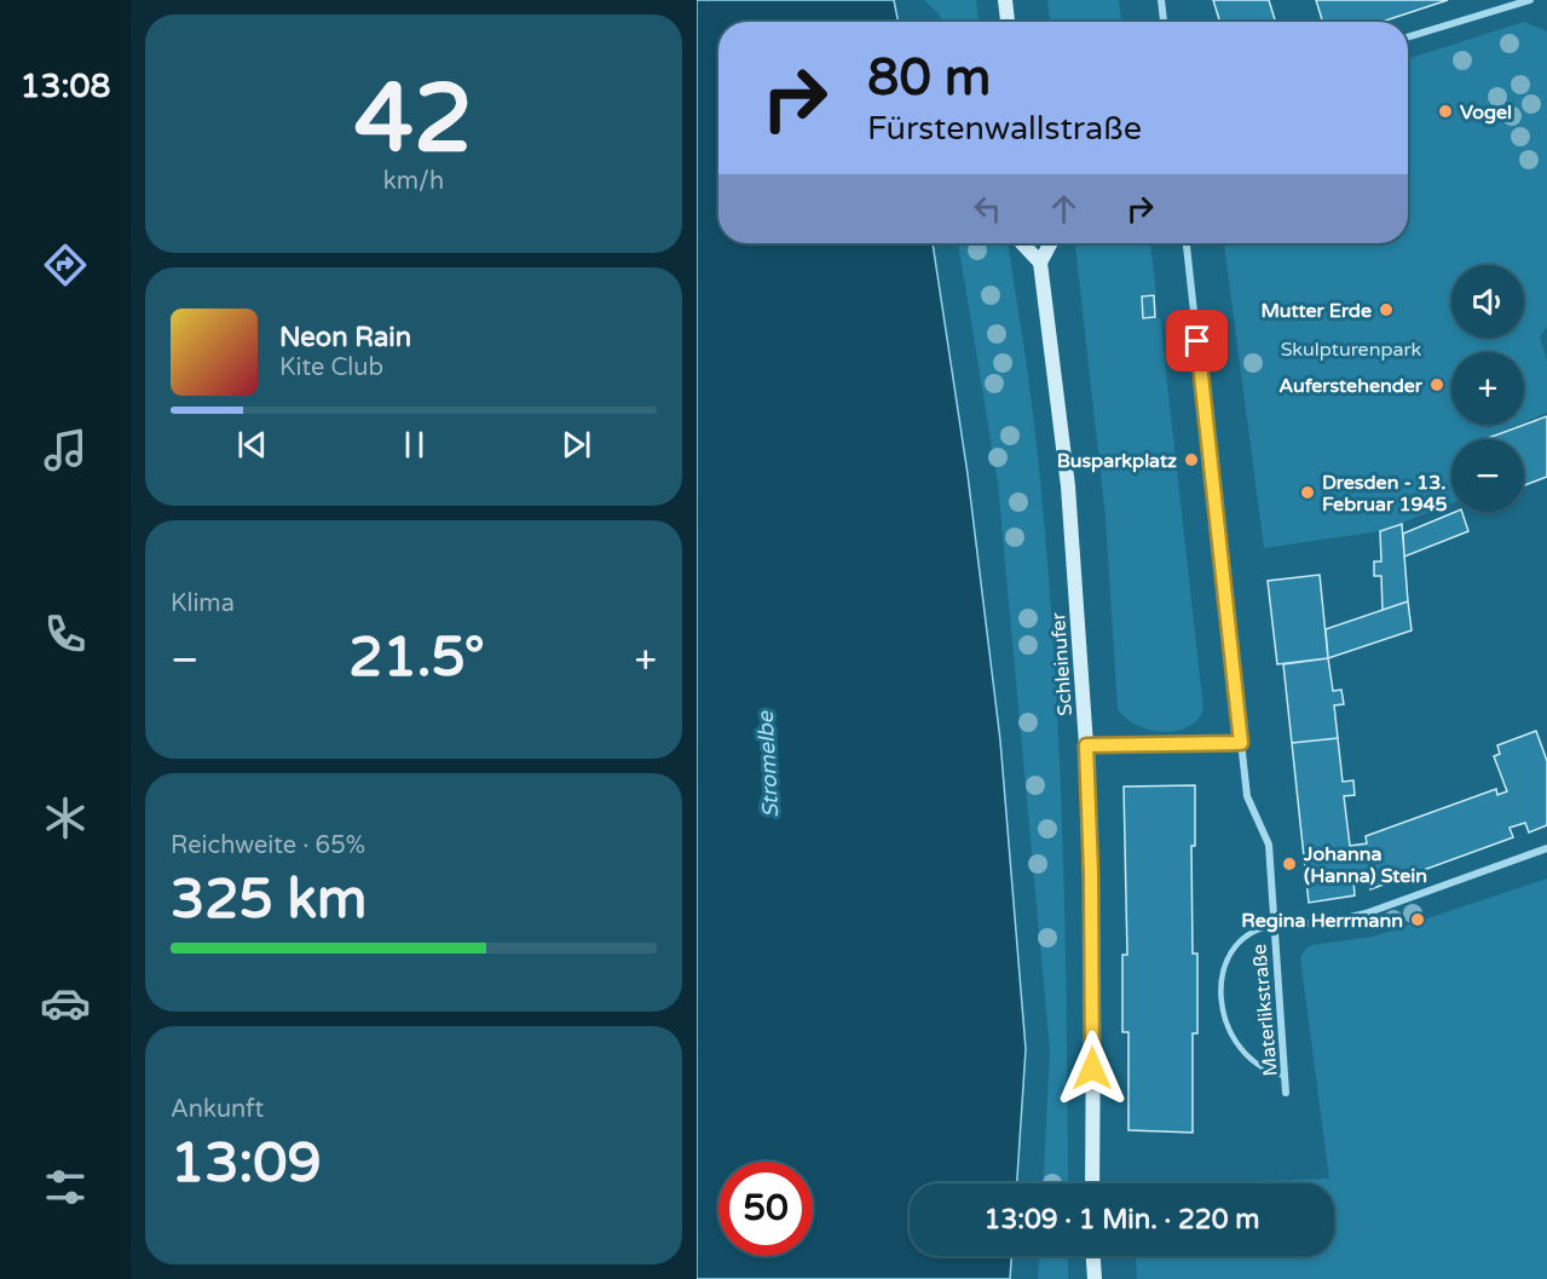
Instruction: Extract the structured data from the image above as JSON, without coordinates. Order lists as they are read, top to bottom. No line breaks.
{"streets":{"main road":["Schleinufer"],"street":["Materlikstraße"]},"water":["Stromelbe"],"parks":["Skulpturenpark"],"places":["Vogel","Mutter Erde","Auferstehender","Busparkplatz","Dresden - 13. Februar 1945","Johanna (Hanna) Stein","Regina Herrmann"],"page":{"tabs":"13:08","tile":[["42","km/h"],"Klima",["Reichweite · 65%","325 km"],["Ankunft","13:09"]],"turn":["80 m","Fürstenwallstraße"],"map_buttons":["+","−"],"song":["Neon Rain","Kite Club"],"heat":["−","21.5°","+"],"limit":"50","trip":"13:09 · 1 Min. · 220 m"}}
